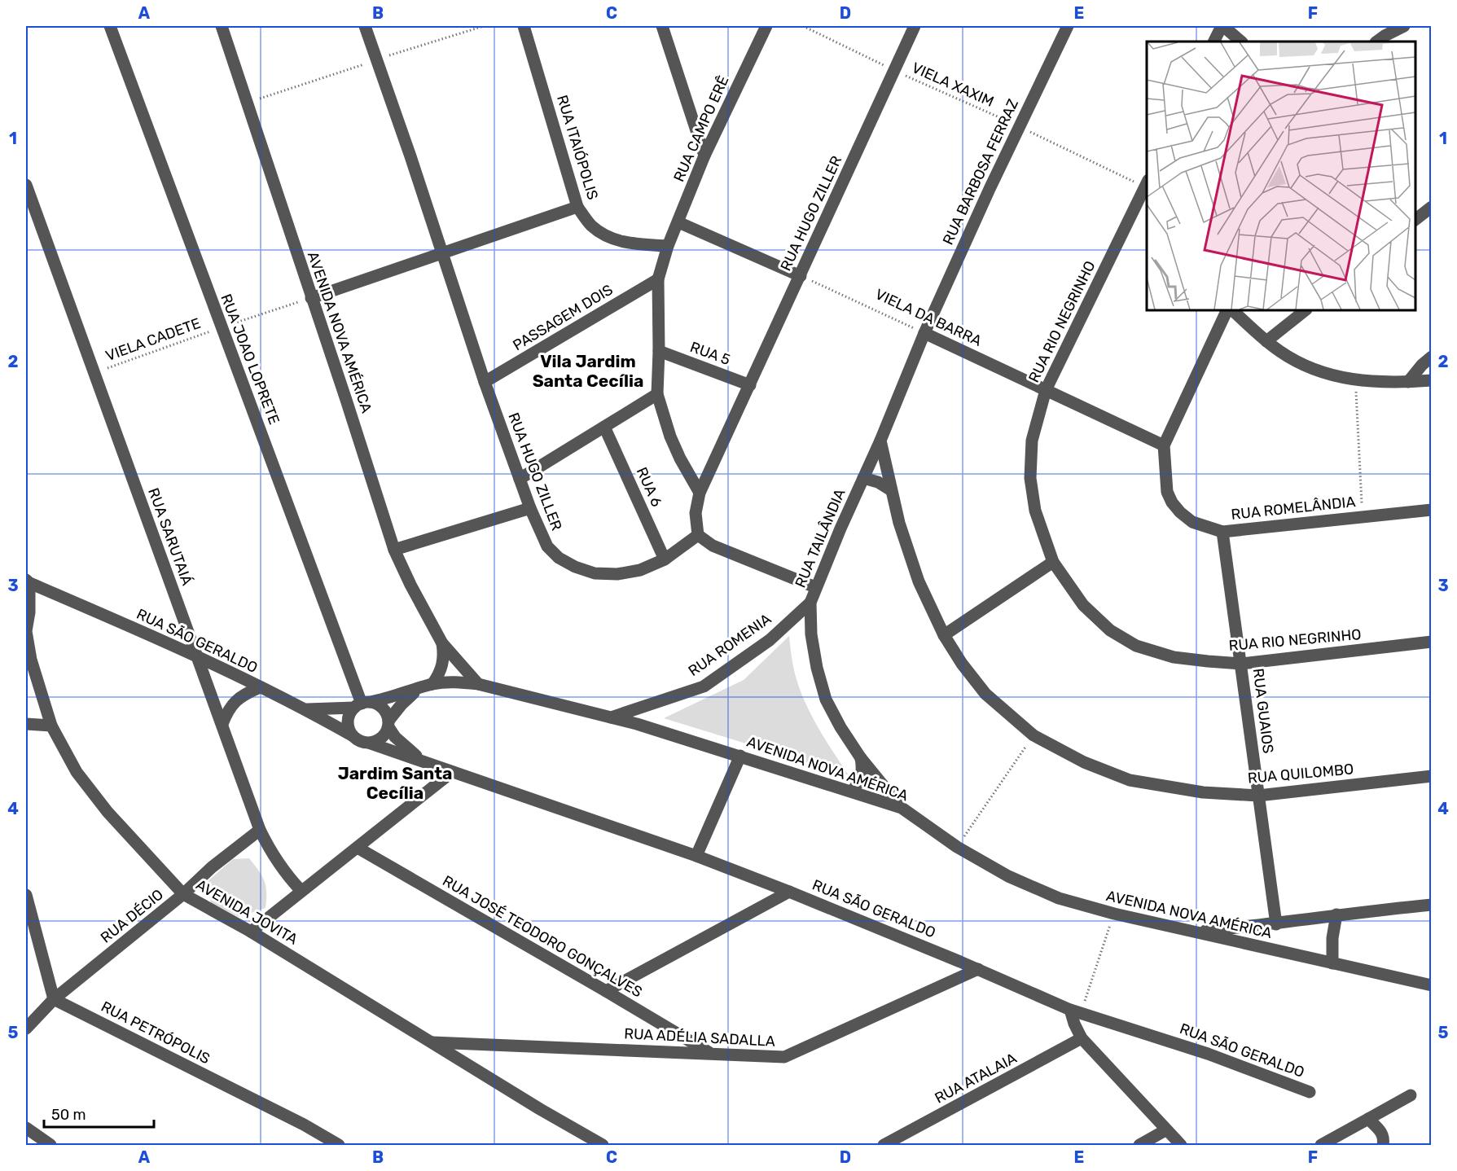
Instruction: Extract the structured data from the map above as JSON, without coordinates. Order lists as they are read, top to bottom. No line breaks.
{"streets":{"street":["RUA CAMPO ERÊ","RUA ITAIÓPOLIS","RUA BARBOSA FERRAZ","RUA HUGO ZILLER","PASSAGEM DOIS","VIELA DA BARRA","RUA RIO NEGRINHO","AVENIDA NOVA AMÉRICA","RUA 5","RUA JOAO LOPRETE","RUA 6","RUA ROMELÂNDIA","RUA SARUTAIÁ","RUA TAILÂNDIA","RUA SÃO GERALDO","RUA ROMENIA","RUA GUAIOS","RUA QUILOMBO","AVENIDA JOVITA","RUA DÉCIO","RUA JOSÉ TEODORO GONÇALVES","RUA PETRÓPOLIS","RUA ADÉLIA SADALLA","RUA ATALAIA"],"path":["VIELA XAXIM","VIELA CADETE"]},"crossings":[["VIELA XAXIM","RUA BARBOSA FERRAZ"],["VIELA XAXIM","RUA HUGO ZILLER"],["VIELA XAXIM","RUA RIO NEGRINHO"],["RUA CAMPO ERÊ","RUA ITAIÓPOLIS"],["RUA CAMPO ERÊ","RUA HUGO ZILLER"],["RUA CAMPO ERÊ","PASSAGEM DOIS"],["RUA CAMPO ERÊ","RUA 5"],["RUA BARBOSA FERRAZ","VIELA DA BARRA"],["RUA BARBOSA FERRAZ","RUA TAILÂNDIA"],["RUA HUGO ZILLER","PASSAGEM DOIS"],["RUA HUGO ZILLER","VIELA DA BARRA"],["RUA HUGO ZILLER","RUA 5"],["RUA HUGO ZILLER","RUA 6"],["VIELA DA BARRA","RUA RIO NEGRINHO"],["VIELA DA BARRA","RUA ROMELÂNDIA"],["VIELA DA BARRA","RUA TAILÂNDIA"],["RUA RIO NEGRINHO","RUA GUAIOS"],["AVENIDA NOVA AMÉRICA","VIELA CADETE"],["AVENIDA NOVA AMÉRICA","RUA TAILÂNDIA"],["AVENIDA NOVA AMÉRICA","RUA ROMENIA"],["VIELA CADETE","RUA JOAO LOPRETE"],["VIELA CADETE","RUA SARUTAIÁ"],["RUA JOAO LOPRETE","RUA SÃO GERALDO"],["RUA ROMELÂNDIA","RUA GUAIOS"],["RUA SARUTAIÁ","RUA SÃO GERALDO"],["RUA SARUTAIÁ","RUA DÉCIO"],["RUA TAILÂNDIA","RUA ROMENIA"],["RUA TAILÂNDIA","RUA QUILOMBO"],["RUA SÃO GERALDO","AVENIDA JOVITA"],["RUA SÃO GERALDO","RUA ADÉLIA SADALLA"],["RUA GUAIOS","RUA QUILOMBO"],["AVENIDA JOVITA","RUA DÉCIO"],["AVENIDA JOVITA","RUA ADÉLIA SADALLA"],["RUA DÉCIO","RUA PETRÓPOLIS"],["RUA JOSÉ TEODORO GONÇALVES","RUA ADÉLIA SADALLA"]],"districts":["Vila Jardim Santa Cecília","Jardim Santa Cecília"],"scale_bar":"50 m","grid":{"columns":["A","B","C","D","E","F"],"rows":["1","2","3","4","5"]}}
